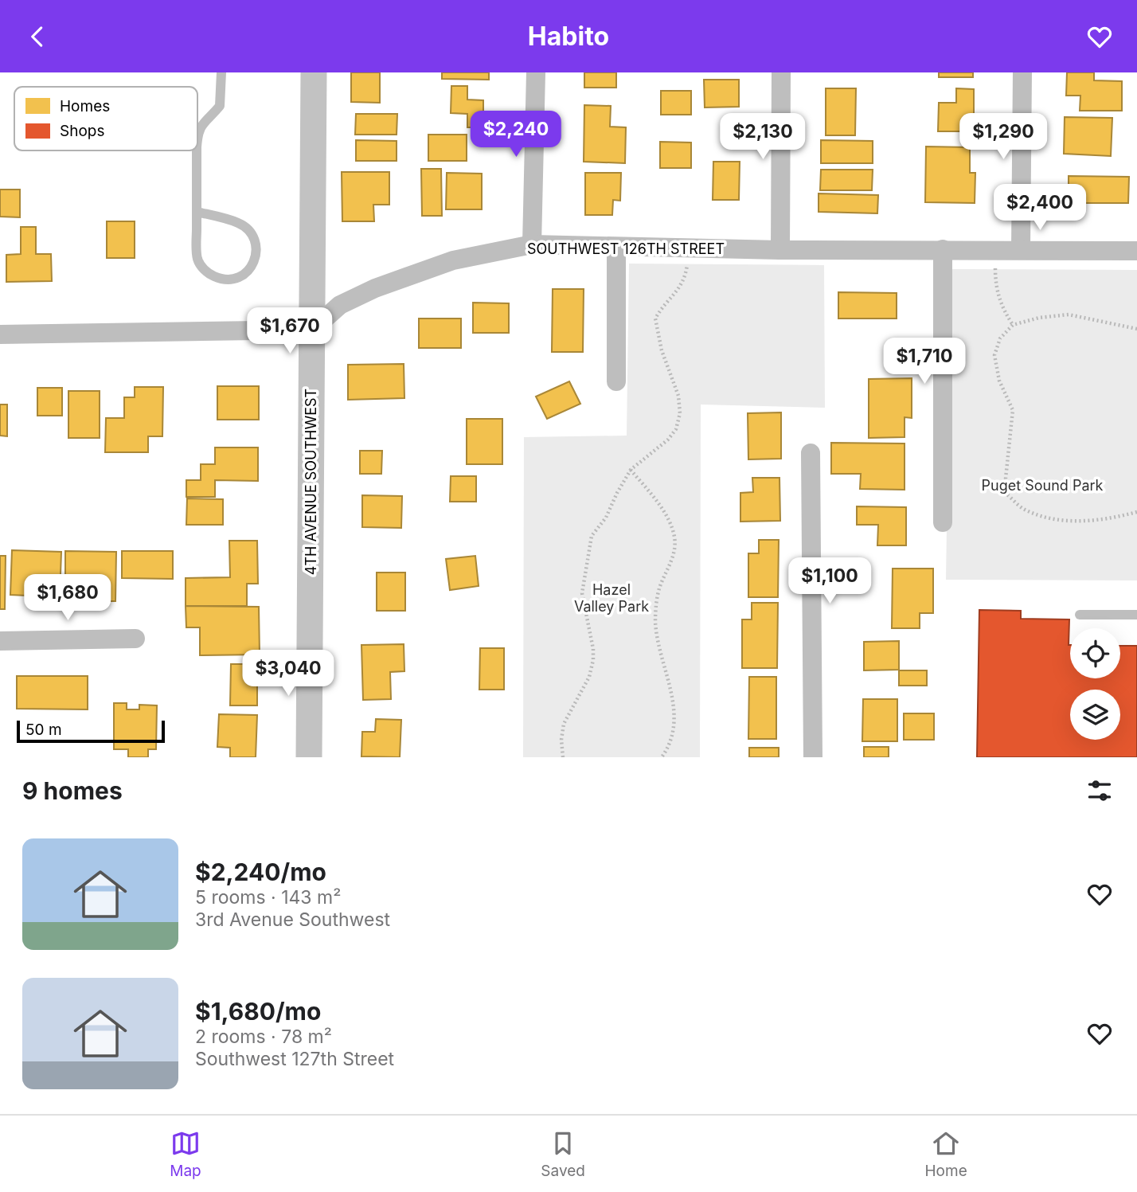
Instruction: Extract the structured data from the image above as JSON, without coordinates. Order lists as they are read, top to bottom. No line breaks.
{"streets":{"street":["SOUTHWEST 126TH STREET","4TH AVENUE SOUTHWEST"]},"crossings":[["SOUTHWEST 126TH STREET","4TH AVENUE SOUTHWEST"]],"parks":["Puget Sound Park","Hazel Valley Park"],"legend":["Homes","Shops"],"scale_bar":"50 m","page":{"header":"Habito","price":["$2,240","$2,130","$1,290","$2,400","$1,670","$1,710","$1,100","$1,680","$3,040"],"scale":"50 m","heading":"9 homes","list":[{"name":"$2,240/mo","note":"5 rooms · 143 m² · 3rd Avenue Southwest"},{"name":"$1,680/mo","note":"2 rooms · 78 m² · Southwest 127th Street"}],"tabs":["Map","Saved","Home"]}}
